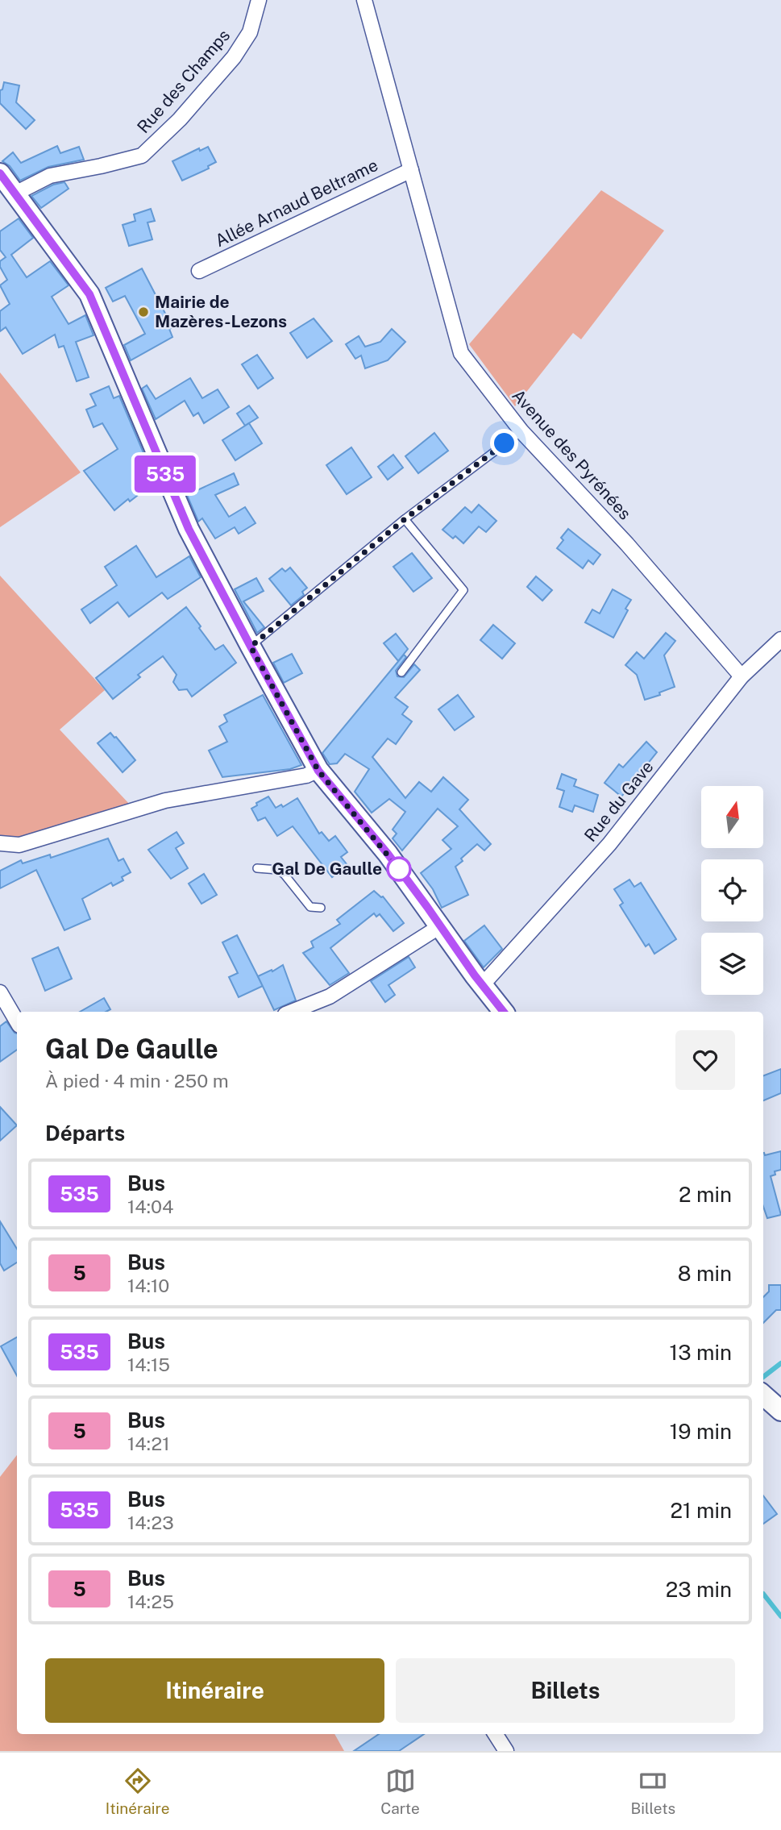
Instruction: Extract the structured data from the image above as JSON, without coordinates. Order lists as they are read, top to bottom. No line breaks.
{"streets":{"street":["Rue des Champs","Allée Arnaud Beltrame","Avenue des Pyrénées","Rue du Gave"]},"crossings":[["Allée Arnaud Beltrame","Avenue des Pyrénées"],["Avenue des Pyrénées","Rue du Gave"]],"places":["Mairie de Mazères-Lezons","Gal De Gaulle"],"lines":["bus line 535"],"north":"top","page":{"on_map":"535","heading":[["Gal De Gaulle","À pied · 4 min · 250 m"],"Départs"],"list":[{"mark":"535","name":"Bus","note":"14:04","value":"2 min"},{"mark":"5","name":"Bus","note":"14:10","value":"8 min"},{"mark":"535","name":"Bus","note":"14:15","value":"13 min"},{"mark":"5","name":"Bus","note":"14:21","value":"19 min"},{"mark":"535","name":"Bus","note":"14:23","value":"21 min"},{"mark":"5","name":"Bus","note":"14:25","value":"23 min"}],"buttons":["Itinéraire","Billets"],"tabs":["Itinéraire","Carte","Billets"]}}
